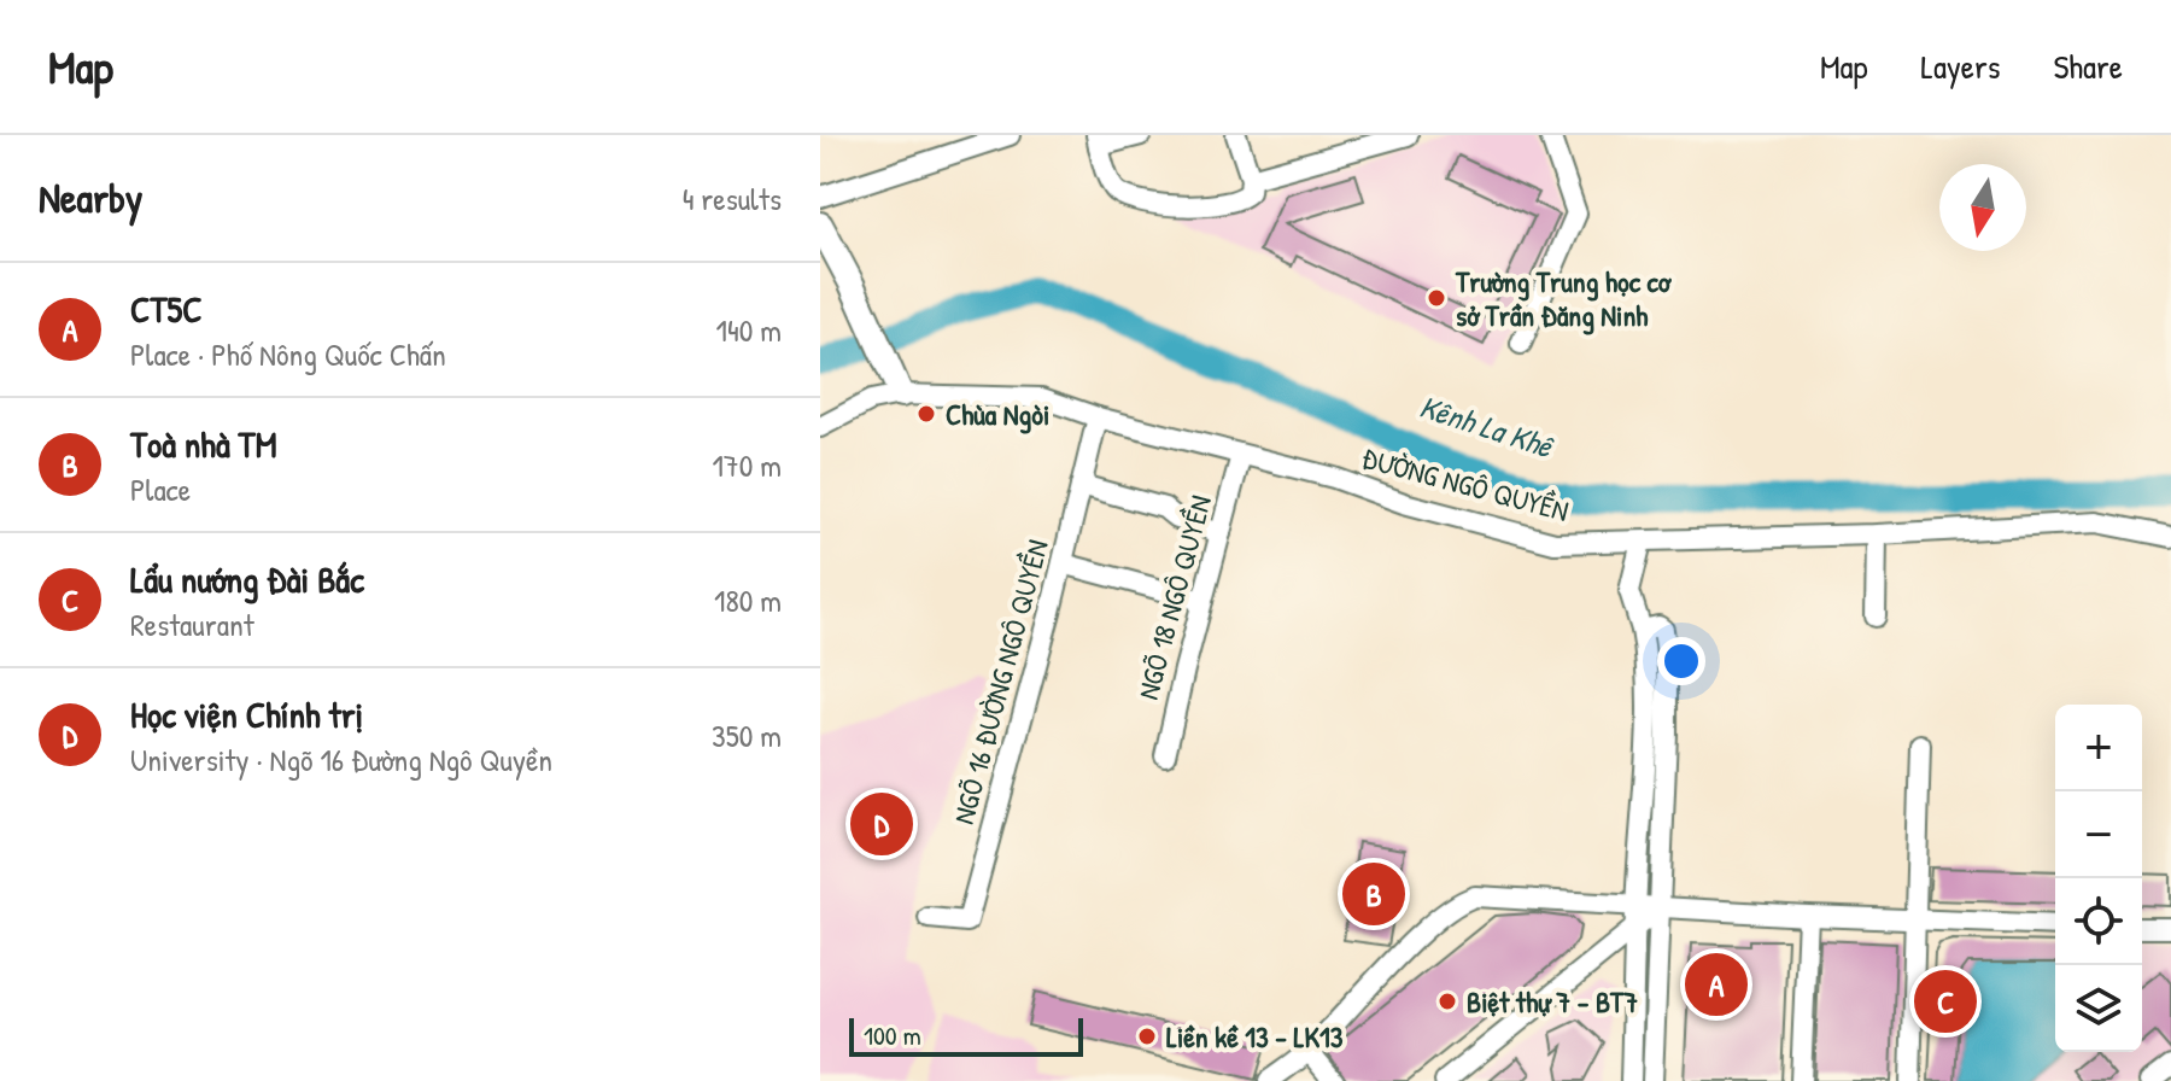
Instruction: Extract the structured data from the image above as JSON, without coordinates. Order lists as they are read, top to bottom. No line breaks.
{"streets":{"street":["ĐƯỜNG NGÔ QUYỀN","NGÕ 18 NGÔ QUYỀN","NGÕ 16 ĐƯỜNG NGÔ QUYỀN"]},"crossings":[["ĐƯỜNG NGÔ QUYỀN","NGÕ 18 NGÔ QUYỀN"],["ĐƯỜNG NGÔ QUYỀN","NGÕ 16 ĐƯỜNG NGÔ QUYỀN"]],"water":["Kênh La Khê"],"places":["Trường Trung học cơ sở Trần Đăng Ninh","Chùa Ngòi","Biệt thự 7 - BT7","Liền kề 13 - LK13"],"scale_bar":"100 m","north":"bottom","page":{"header":"Map","nav":["Map","Layers","Share"],"heading":["Nearby","4 results"],"list":[{"mark":"A","name":"CT5C","note":"Place · Phố Nông Quốc Chấn","value":"140 m"},{"mark":"B","name":"Toà nhà TM","note":"Place","value":"170 m"},{"mark":"C","name":"Lẩu nướng Đài Bắc","note":"Restaurant","value":"180 m"},{"mark":"D","name":"Học viện Chính trị","note":"University · Ngõ 16 Đường Ngô Quyền","value":"350 m"}],"map_buttons":["+","−"],"pins":["D","B","A","C"],"scale":"100 m"}}
